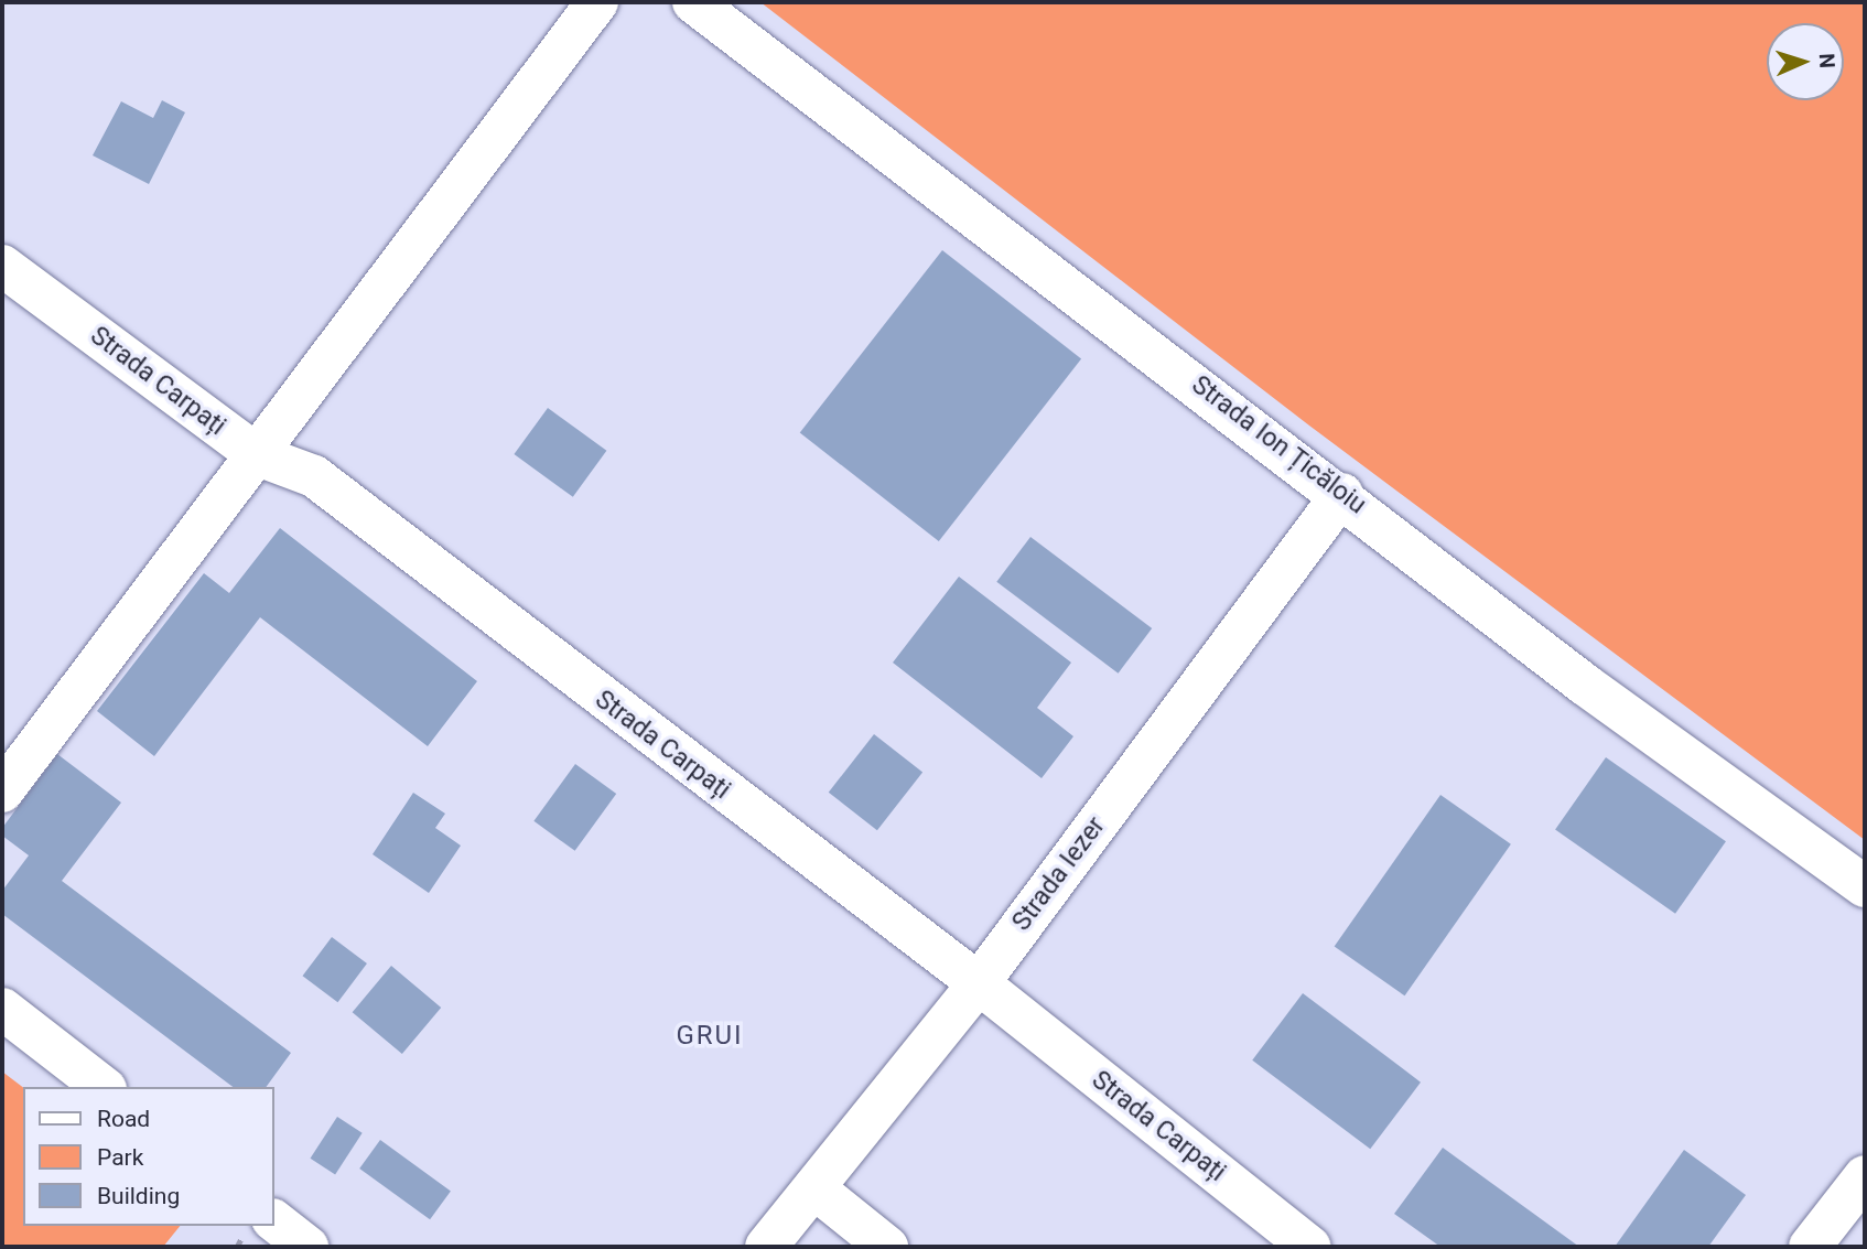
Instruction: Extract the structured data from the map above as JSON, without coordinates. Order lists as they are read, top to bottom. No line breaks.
{"streets":{"street":["Strada Carpați","Strada Ion Țicăloiu","Strada Iezer"]},"crossings":[["Strada Carpați","Strada Iezer"],["Strada Ion Țicăloiu","Strada Iezer"]],"districts":["GRUI"],"legend":["Road","Park","Building"],"north":"right"}
